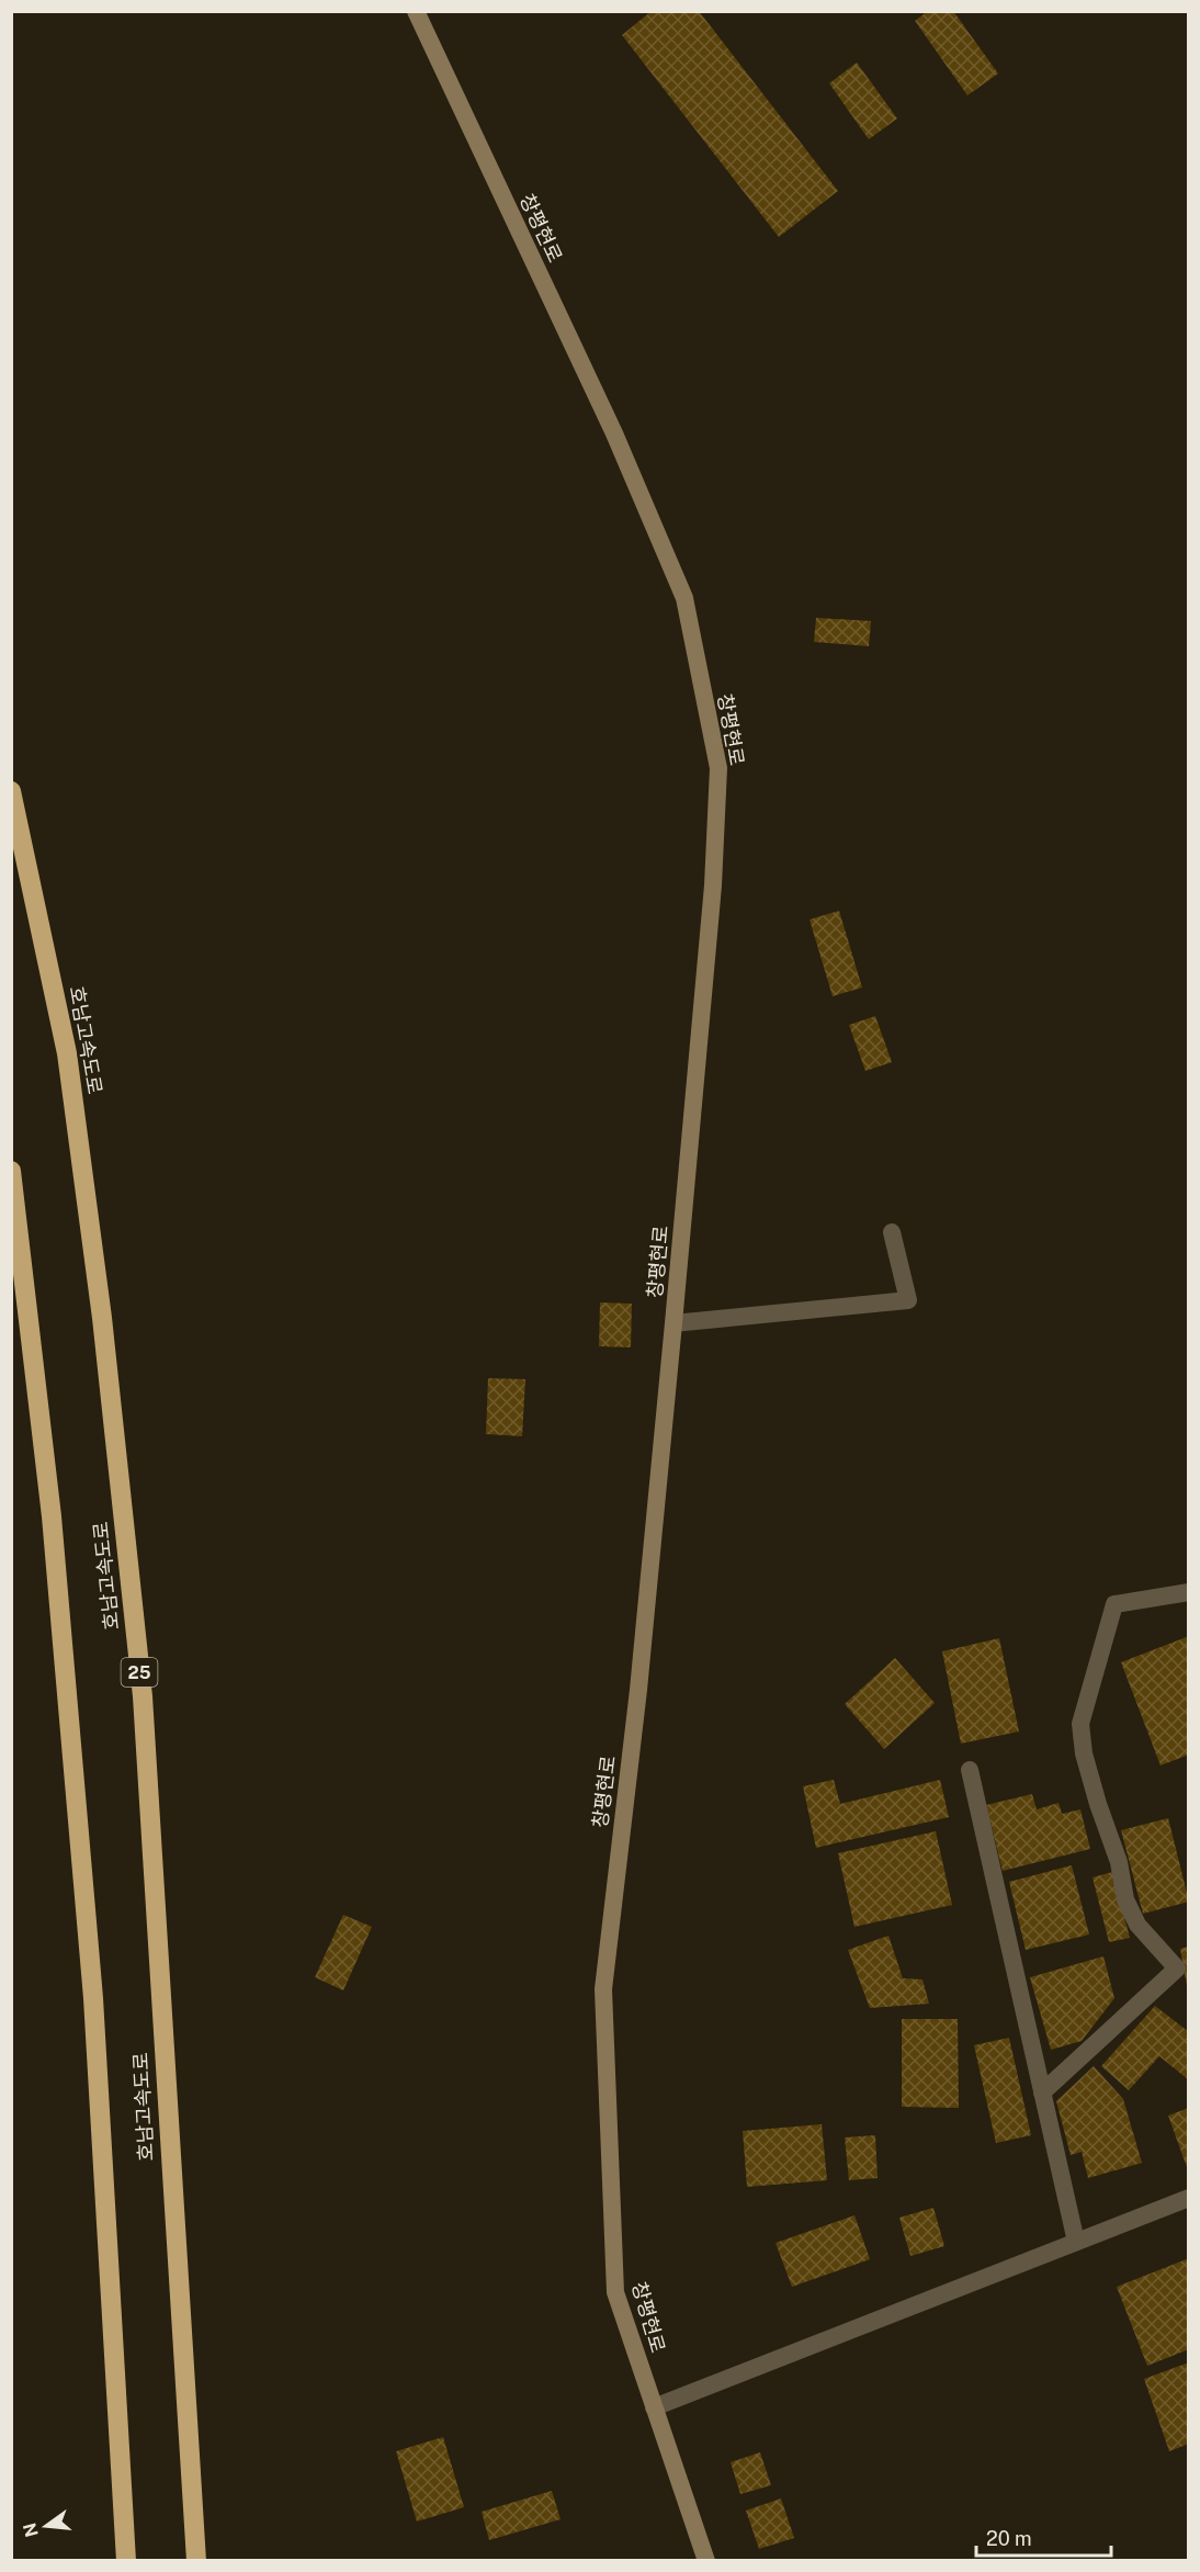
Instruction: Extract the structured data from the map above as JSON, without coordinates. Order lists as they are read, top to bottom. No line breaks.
{"streets":{"highway":["호남고속도로","25"],"main road":["창평현로"]},"scale_bar":"20 m","north":"left"}
